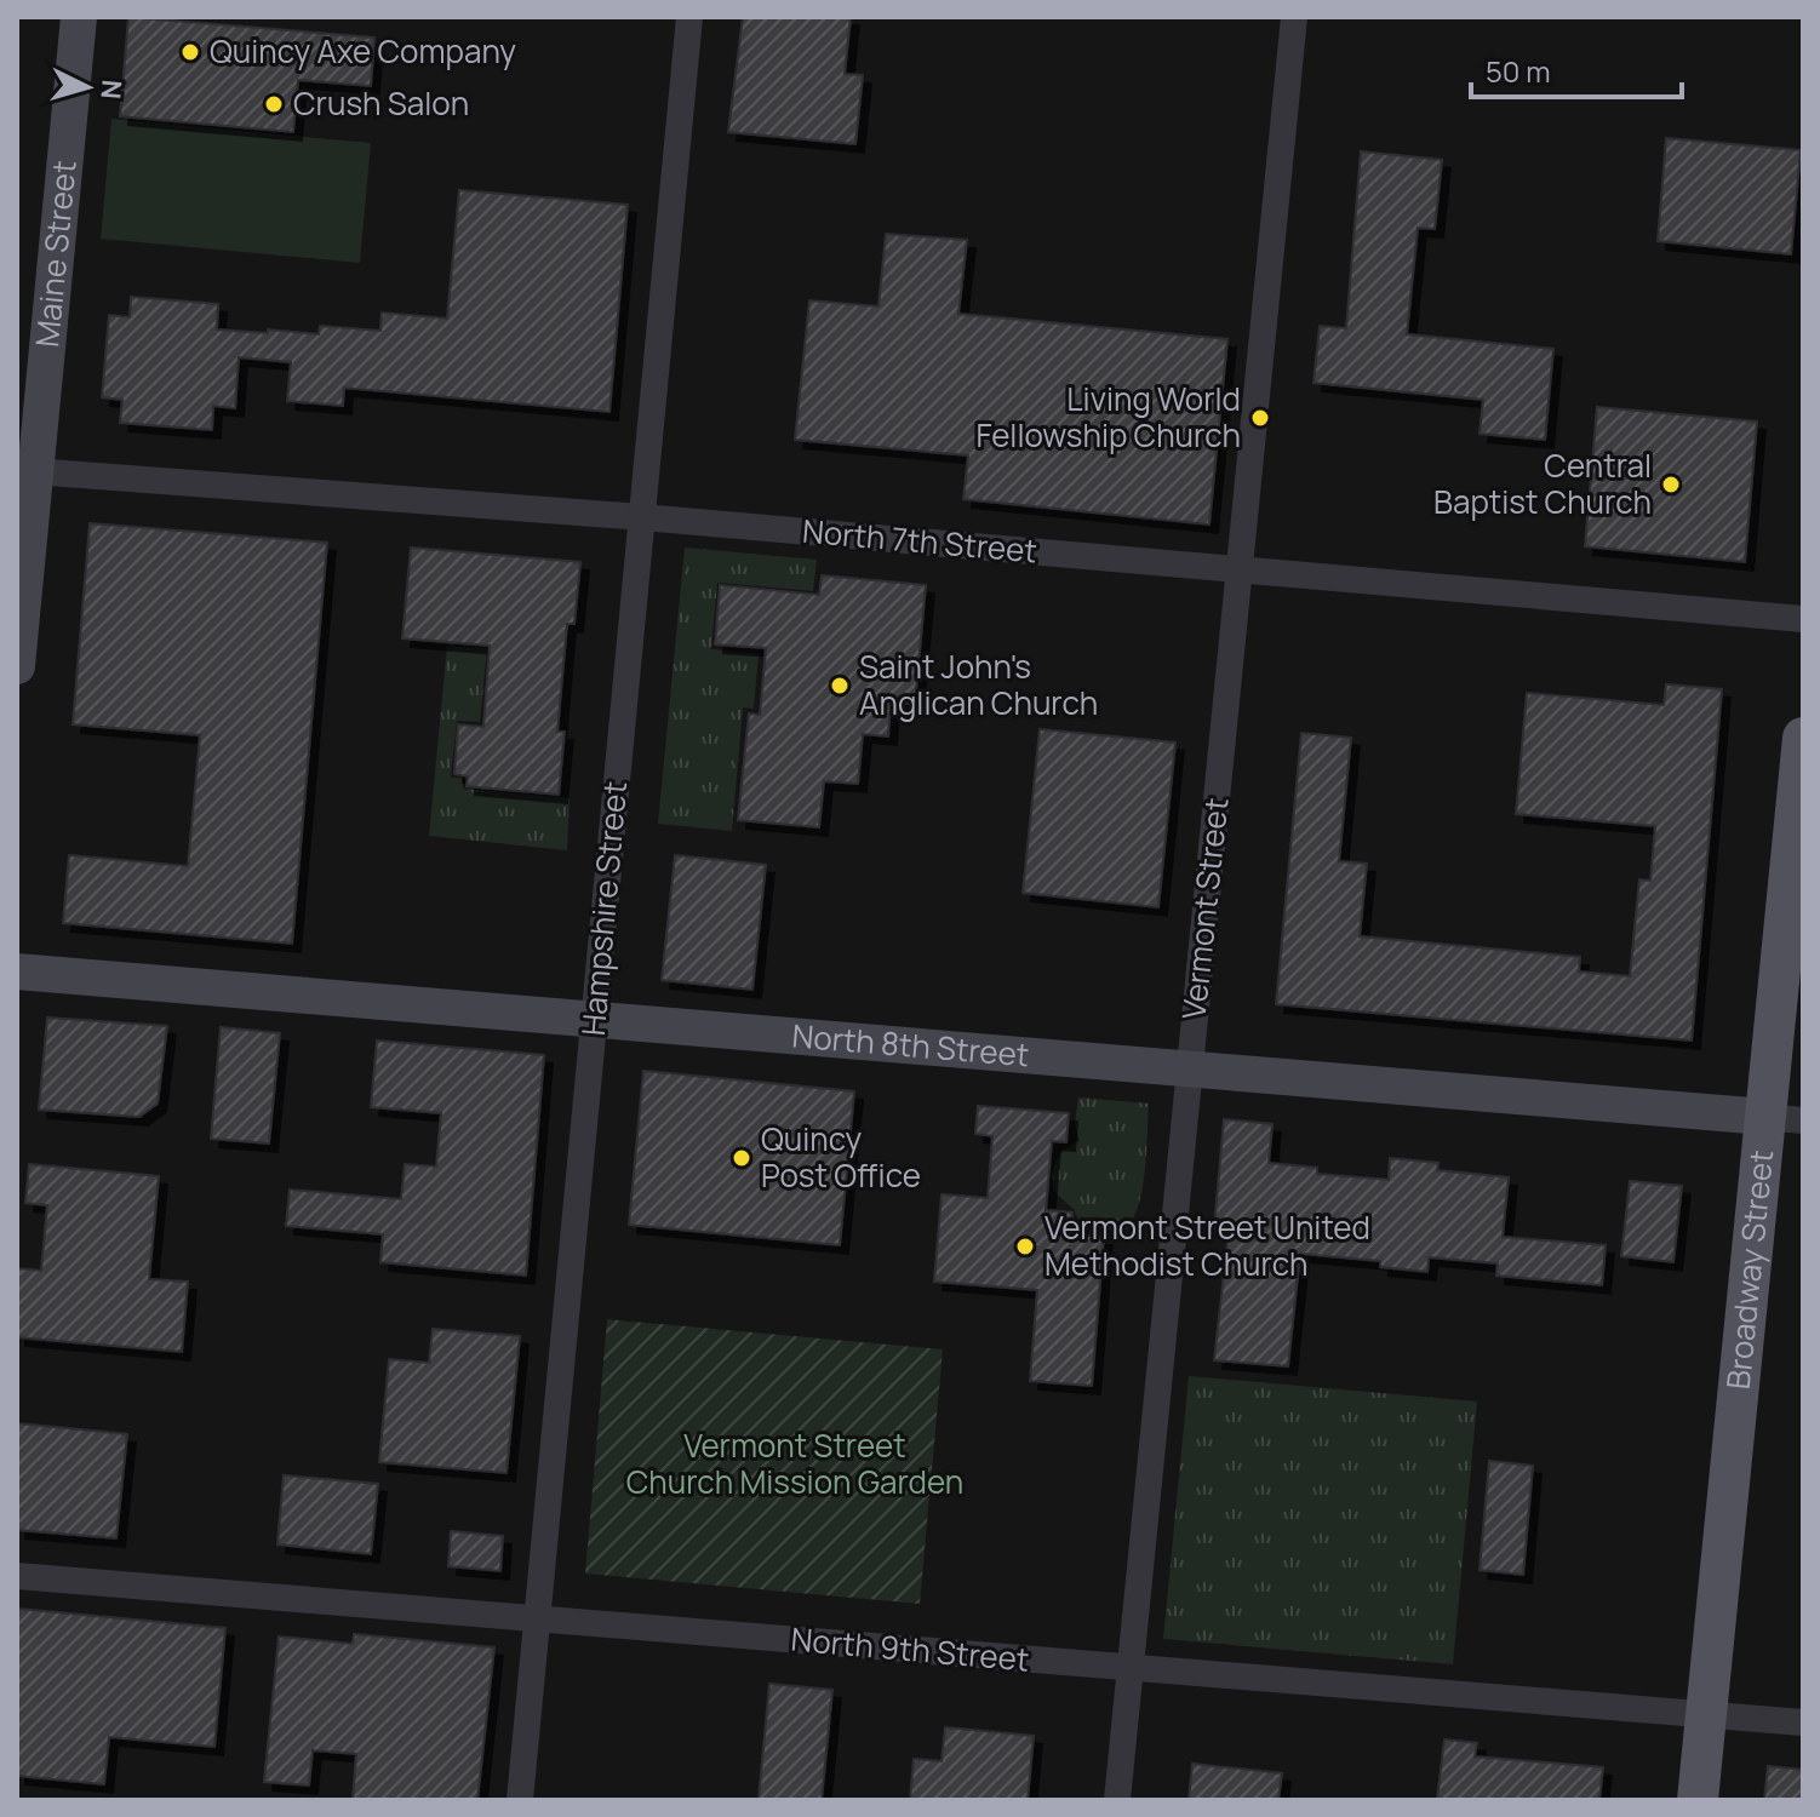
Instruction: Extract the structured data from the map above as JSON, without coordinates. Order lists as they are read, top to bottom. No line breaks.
{"streets":{"main road":["Broadway Street"],"street":["Maine Street","North 7th Street","Hampshire Street","Vermont Street","North 8th Street","North 9th Street"]},"crossings":[["Maine Street","North 7th Street"],["North 7th Street","Hampshire Street"],["North 7th Street","Vermont Street"],["Hampshire Street","North 8th Street"],["Hampshire Street","North 9th Street"],["Vermont Street","North 8th Street"],["Vermont Street","North 9th Street"],["North 8th Street","Broadway Street"],["Broadway Street","North 9th Street"]],"parks":["Vermont Street Church Mission Garden"],"places":["Quincy Axe Company","Crush Salon","Living World Fellowship Church","Central Baptist Church","Saint John's Anglican Church","Quincy Post Office","Vermont Street United Methodist Church"],"scale_bar":"50 m","north":"right"}
